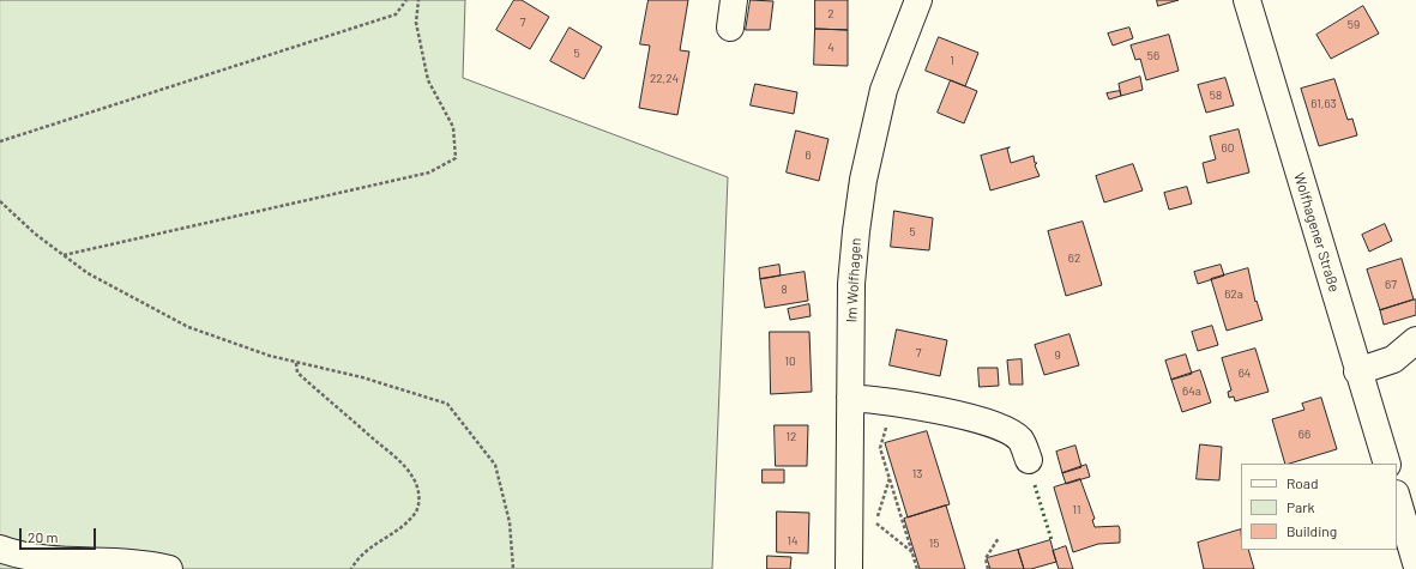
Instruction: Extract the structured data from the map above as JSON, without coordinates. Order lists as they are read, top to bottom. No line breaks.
{"streets":{"street":["Wolfhagener Straße","Im Wolfhagen"]},"house_numbers":["2","7","59","4","5","56","1","22,24","58","61,63","60","6","5","62","67","8","62a","7","9","10","64","64a","66","12","13","11","14","15"],"legend":["Road","Park","Building"],"scale_bar":"20 m"}
